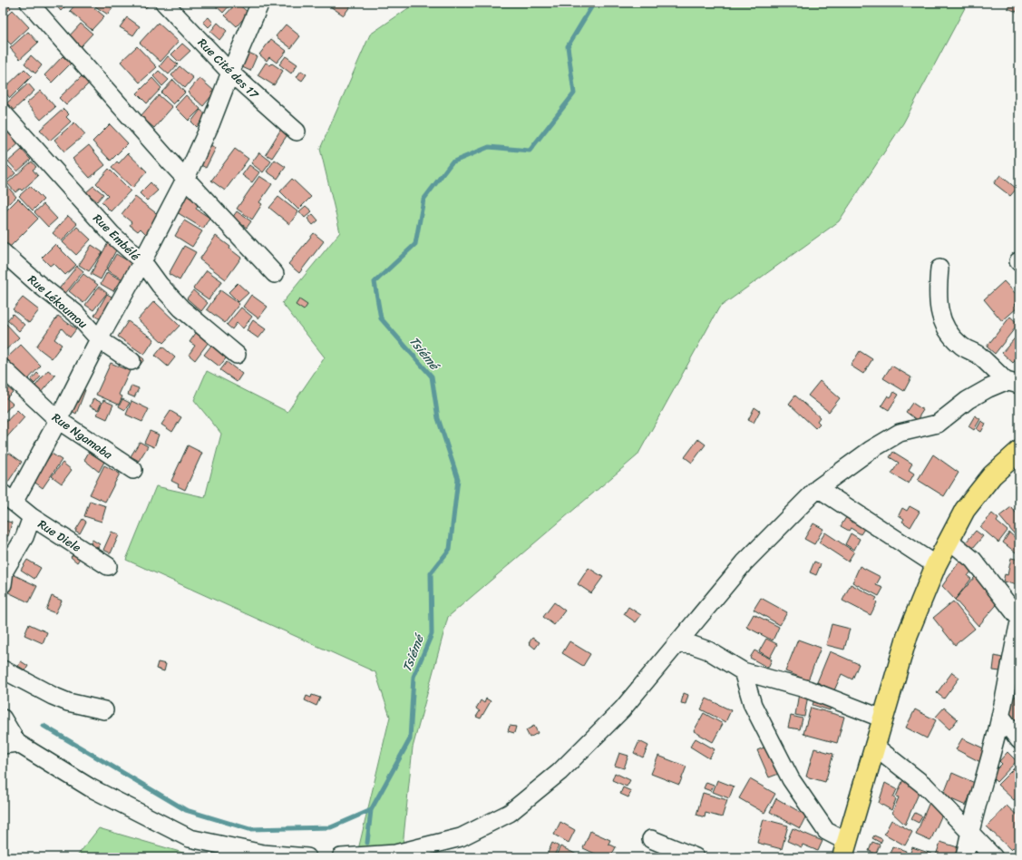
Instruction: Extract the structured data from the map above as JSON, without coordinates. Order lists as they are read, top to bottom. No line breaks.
{"streets":{"street":["Rue Cité des 17","Rue Embélé","Rue Lékoumou","Rue Ngamaba","Rue Diele"]},"water":["Tsiémé"]}
